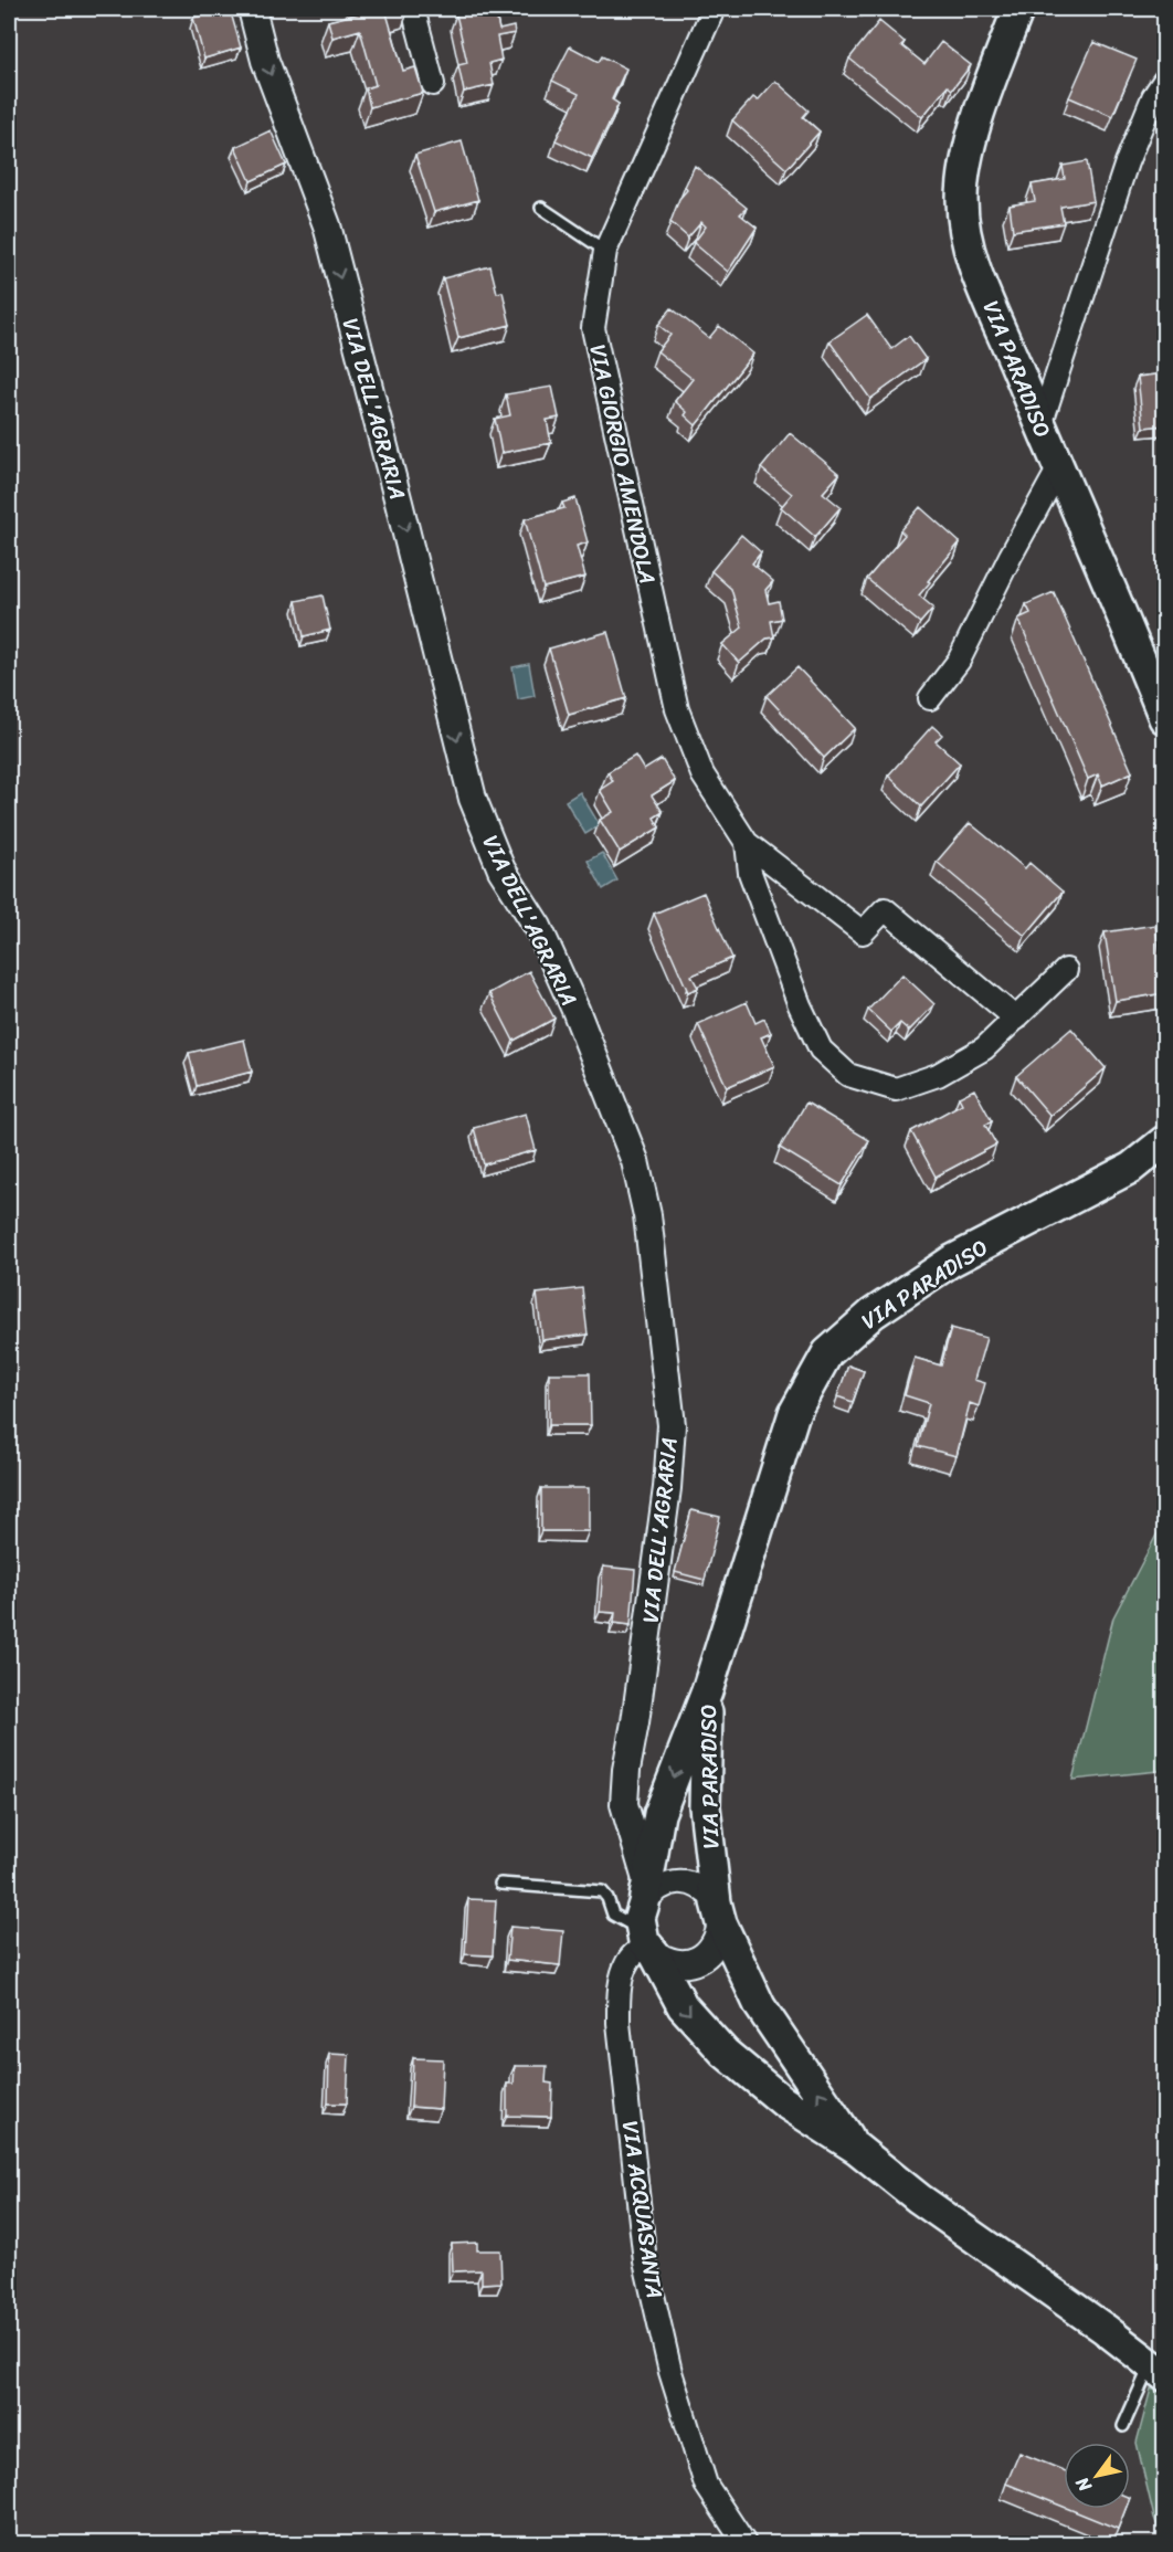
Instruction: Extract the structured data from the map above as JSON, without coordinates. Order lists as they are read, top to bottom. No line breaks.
{"streets":{"main road":["VIA PARADISO"],"street":["VIA DELL'AGRARIA","VIA GIORGIO AMENDOLA","VIA ACQUASANTA"]},"crossings":[["VIA PARADISO","VIA DELL'AGRARIA"],["VIA PARADISO","VIA ACQUASANTA"],["VIA DELL'AGRARIA","VIA ACQUASANTA"]],"one_way":["VIA DELL'AGRARIA"],"north":"bottom left"}
